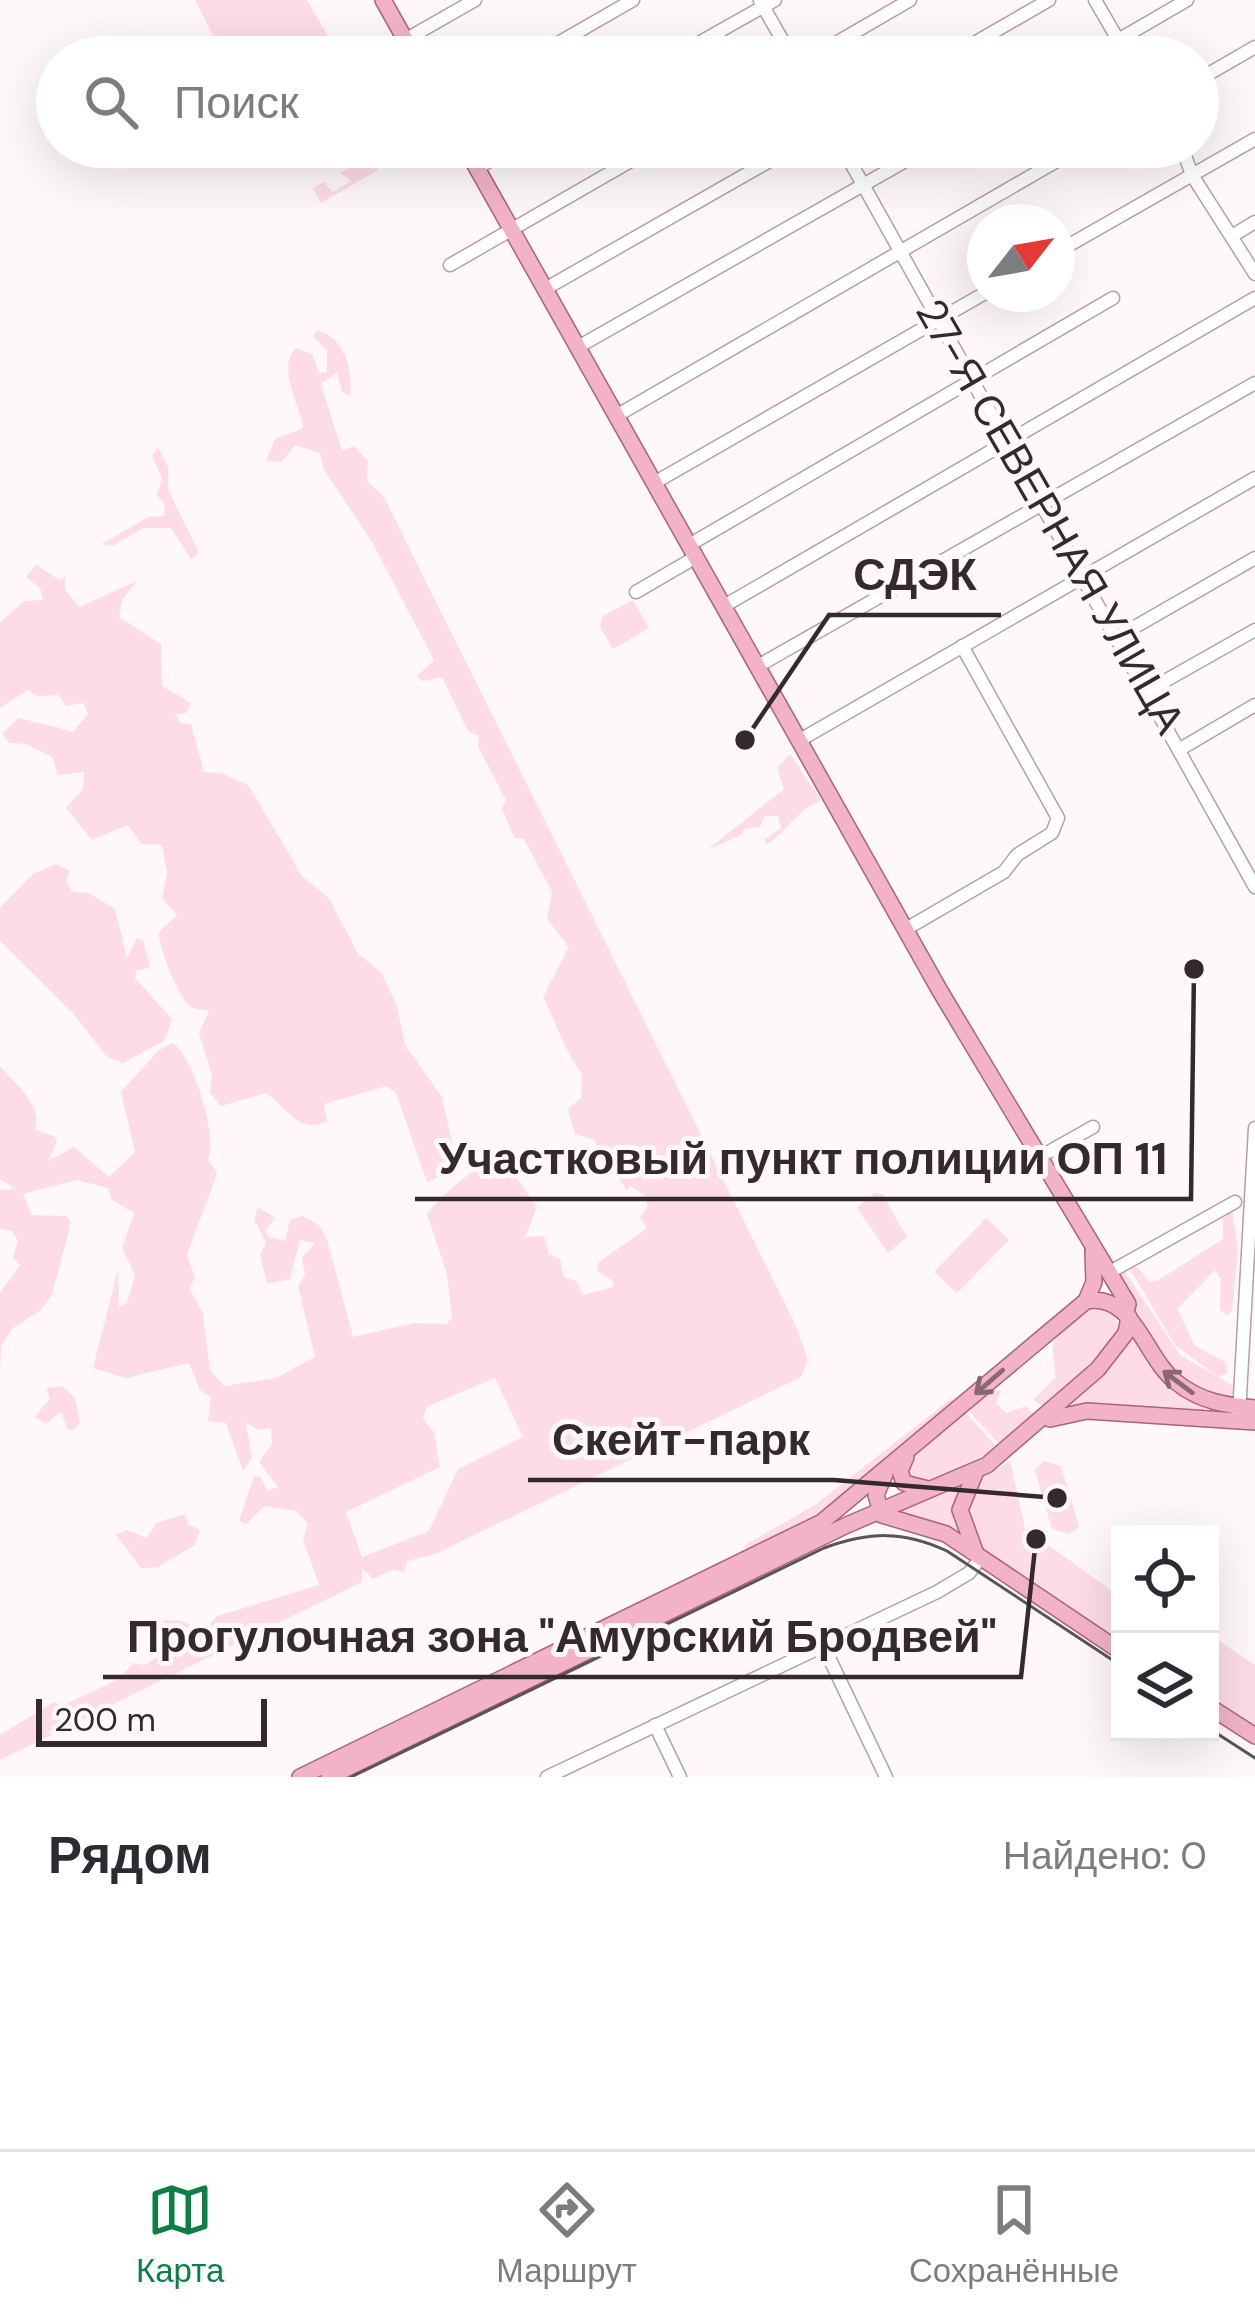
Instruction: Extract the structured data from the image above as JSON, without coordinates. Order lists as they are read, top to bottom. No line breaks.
{"streets":{"street":["27-Я СЕВЕРНАЯ УЛИЦА"]},"places":["СДЭК","Участковый пункт полиции ОП 11","Скейт-парк","Прогулочная зона \"Амурский Бродвей\""],"scale_bar":"200 m","north":"top right","page":{"search":"Поиск","scale":"200 m","heading":["Рядом","Найдено: 0"],"nav":["Карта","Маршрут","Сохранённые"]}}
